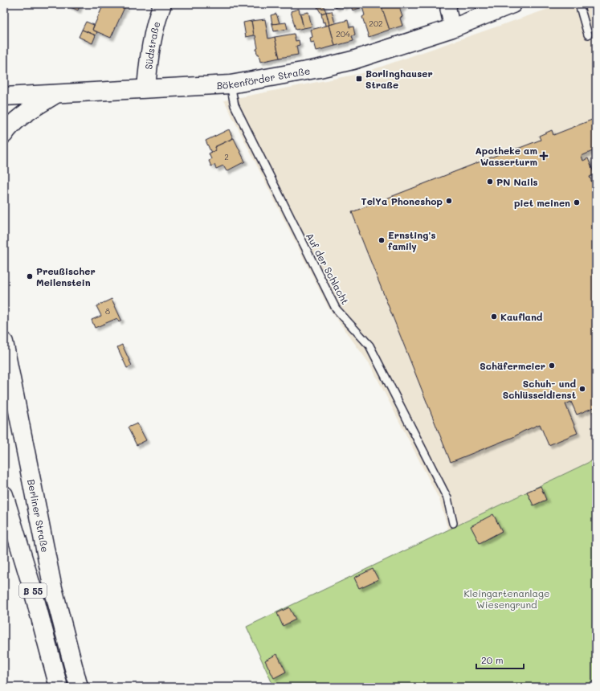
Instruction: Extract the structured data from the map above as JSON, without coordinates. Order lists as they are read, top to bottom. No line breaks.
{"streets":{"main road":["Südstraße","Bökenförder Straße","Berliner Straße","B 55"],"lane":["Auf der Schlacht"]},"crossings":[["Südstraße","Bökenförder Straße"],["Bökenförder Straße","Auf der Schlacht"]],"parks":["Kleingartenanlage Wiesengrund"],"places":{"transit":["Borlinghauser Straße"],"health":["Apotheke am Wasserturm"],"other":["PN Nails","TelYa Phoneshop","piet meinen","Ernsting's family","Preußischer Meilenstein","Kaufland","Schäfermeier","Schuh- und Schlüsseldienst"]},"house_numbers":["202","204","2","8"],"scale_bar":"20 m"}
